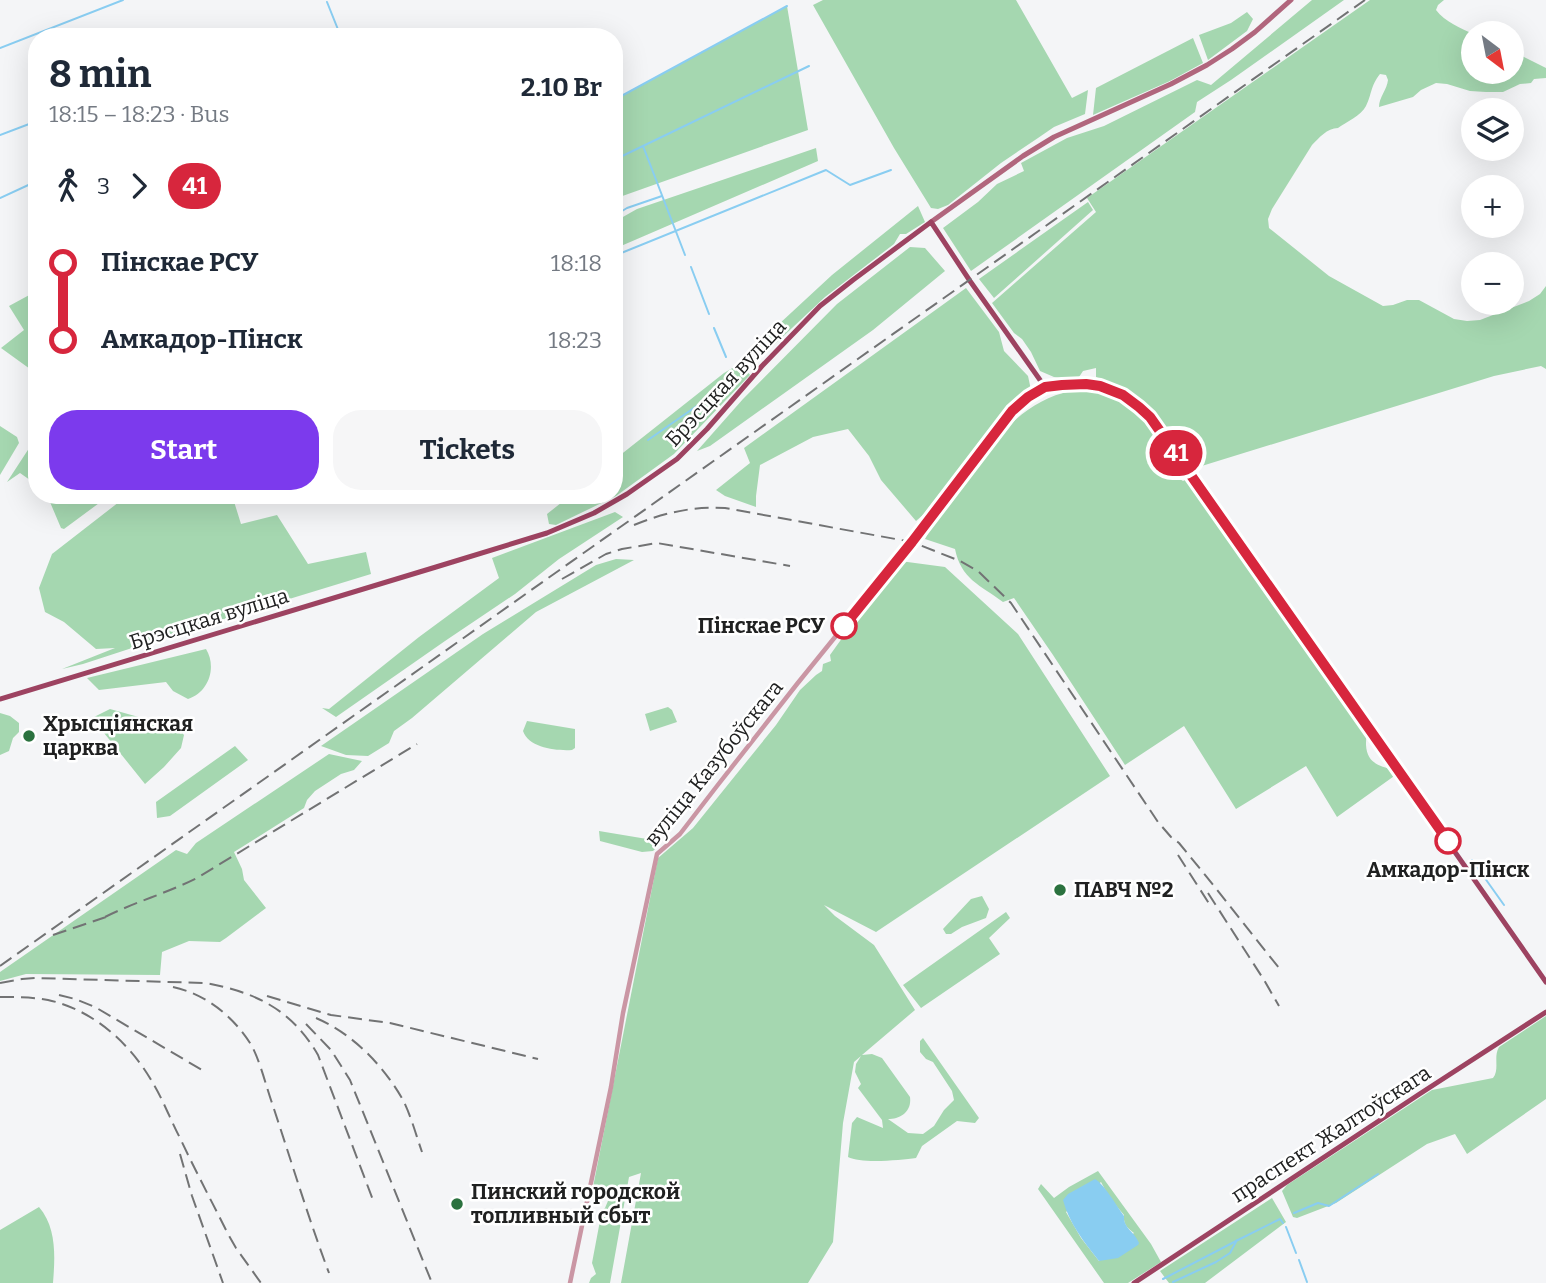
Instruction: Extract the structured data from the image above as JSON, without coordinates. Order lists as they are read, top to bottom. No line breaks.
{"streets":{"main road":["Брэсцкая вуліца","праспект Жалтоўскага"],"street":["вуліца Казубоўскага"]},"places":["Пінскае РСУ","Хрысціянская царква","Амкадор-Пінск","ПАВЧ №2","Пинский городской топливный сбыт"],"lines":["bus line 41"],"north":"bottom right","page":{"on_map":"41","map_buttons":["+","−"],"heading":["8 min","18:15 – 18:23 · Bus","2.10 Br"],"legs":["3","41"],"list":[{"name":"Пінскае РСУ","value":"18:18"},{"name":"Амкадор-Пінск","value":"18:23"}],"buttons":["Start","Tickets"]}}
